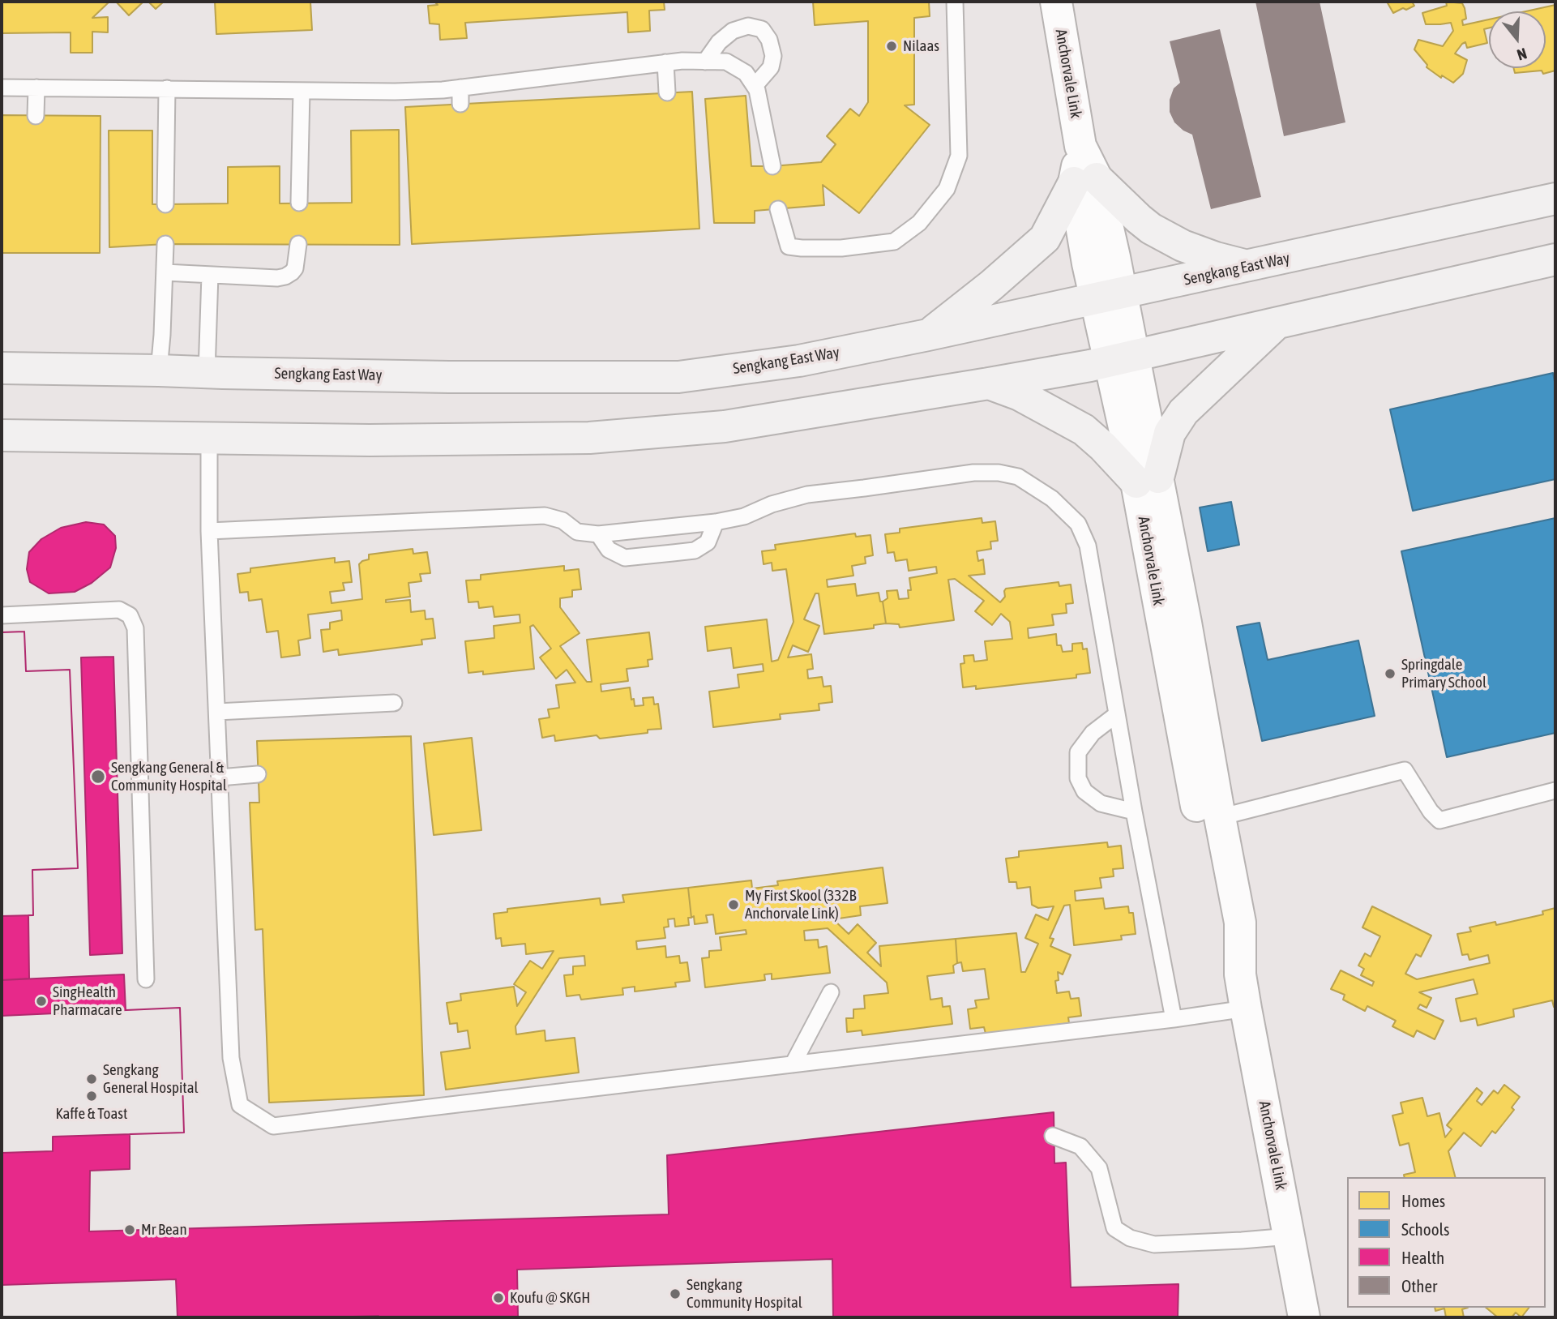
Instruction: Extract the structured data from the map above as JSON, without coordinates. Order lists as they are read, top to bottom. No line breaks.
{"streets":{"main road":["Sengkang East Way"],"street":["Anchorvale Link"]},"crossings":[["Anchorvale Link","Sengkang East Way"]],"places":["Nilaas","Springdale Primary School","Sengkang General & Community Hospital","My First Skool (332B Anchorvale Link)","SingHealth Pharmacare","Sengkang General Hospital","Kaffe & Toast","Mr Bean","Sengkang Community Hospital","Koufu @ SKGH"],"legend":["Homes","Schools","Health","Other"],"north":"bottom"}
